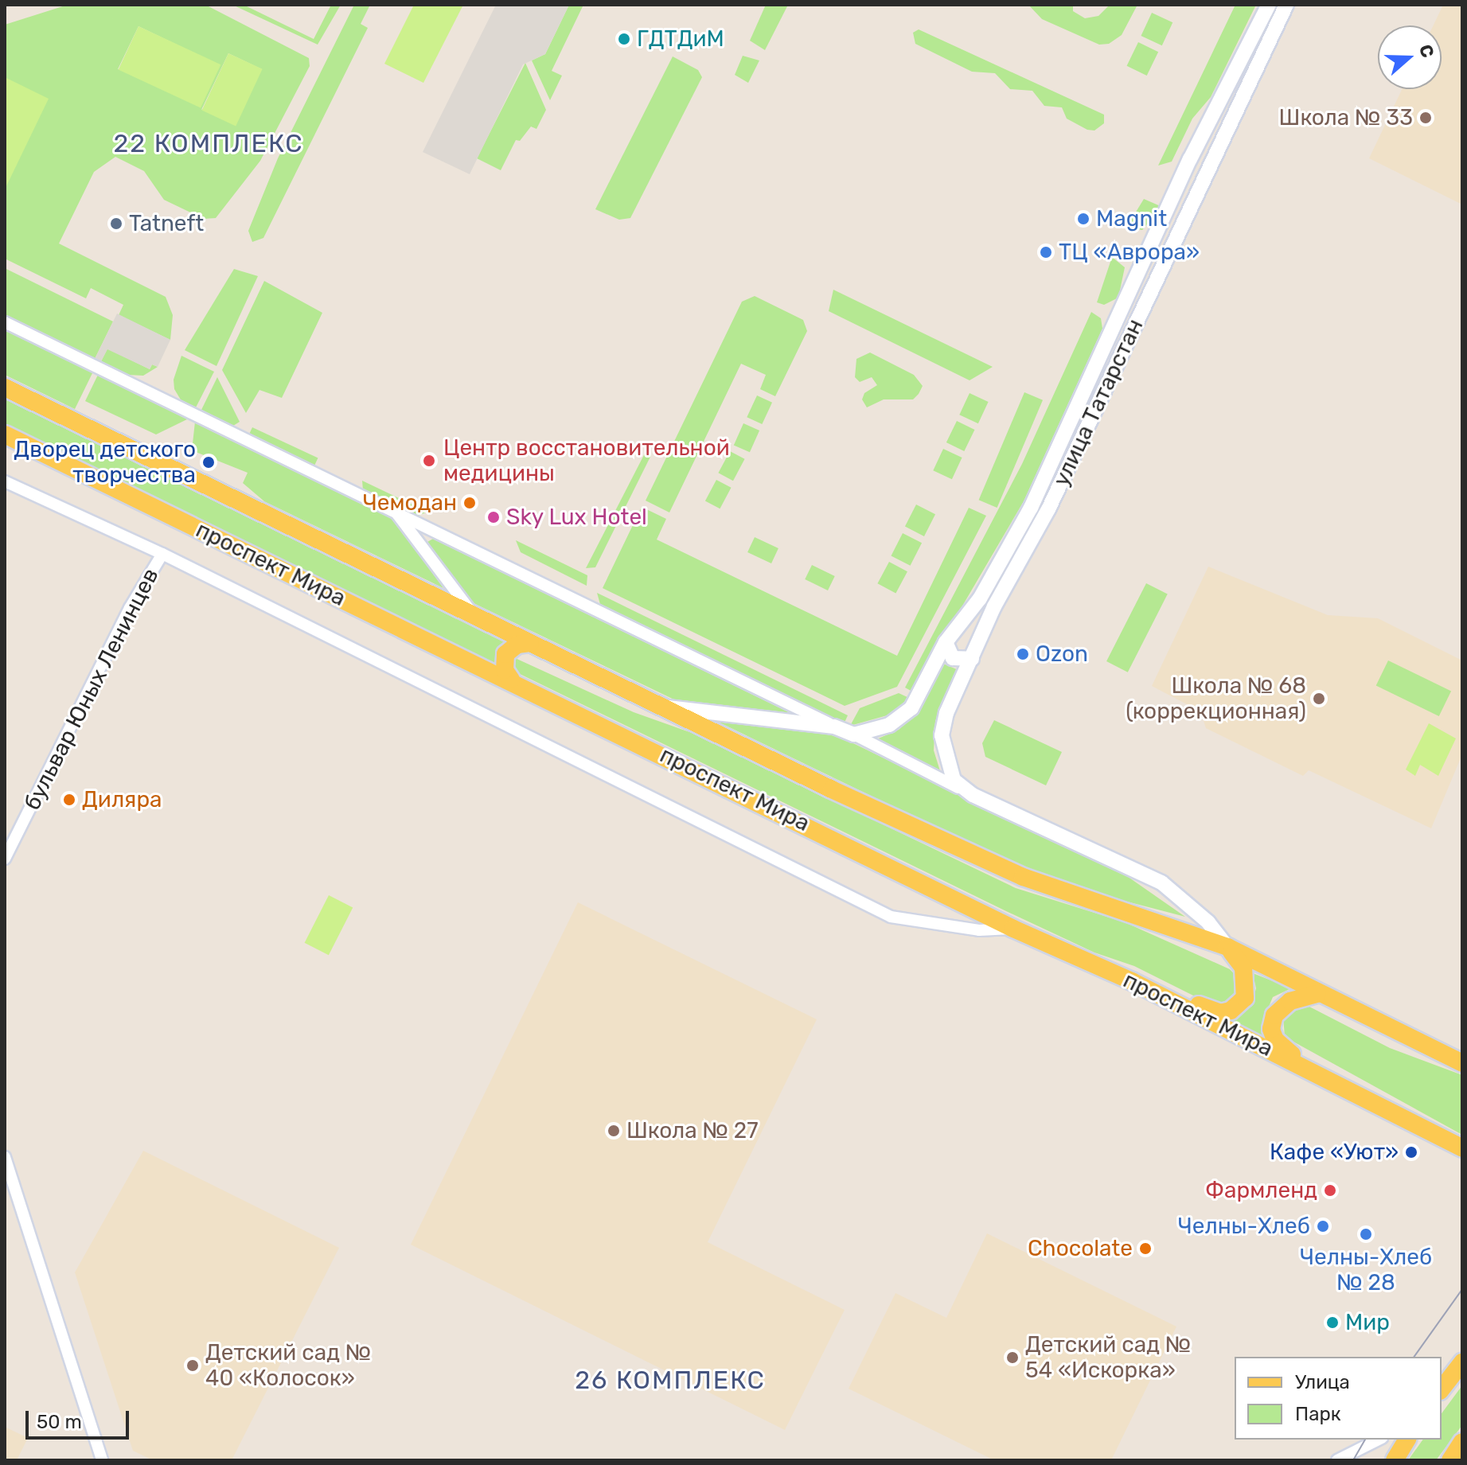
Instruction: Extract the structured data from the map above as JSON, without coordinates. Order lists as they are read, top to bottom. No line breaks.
{"streets":{"main road":["проспект Мира"],"street":["улица Татарстан","бульвар Юных Ленинцев"]},"districts":["22 КОМПЛЕКС","26 КОМПЛЕКС"],"places":["ГДТДиМ","Школа № 33","Magnit","Tatneft","ТЦ «Аврора»","Центр восстановительной медицины","Дворец детского творчества","Чемодан","Sky Lux Hotel","Ozon","Школа № 68 (коррекционная)","Диляра","Школа № 27","Кафе «Уют»","Фармленд","Челны-Хлеб","Челны-Хлеб № 28","Chocolate","Мир","Детский сад № 54 «Искорка»","Детский сад № 40 «Колосок»"],"legend":["Улица","Парк"],"scale_bar":"50 m","north":"right"}
